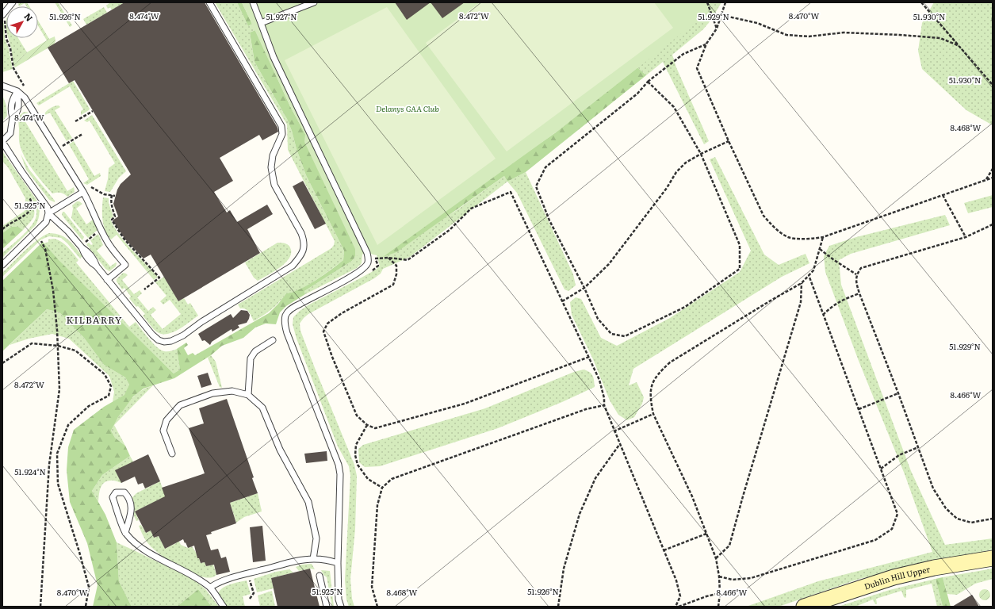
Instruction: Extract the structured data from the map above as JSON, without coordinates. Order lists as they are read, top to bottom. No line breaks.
{"streets":{"street":["Dublin Hill Upper"]},"districts":["KILBARRY"],"parks":["Delanys GAA Club"],"north":"top right","coordinates":["8.474°W","8.472°W","8.470°W","51.926°N","51.927°N","51.929°N","51.930°N","8.468°W","51.925°N","8.466°W","51.924°N"]}
